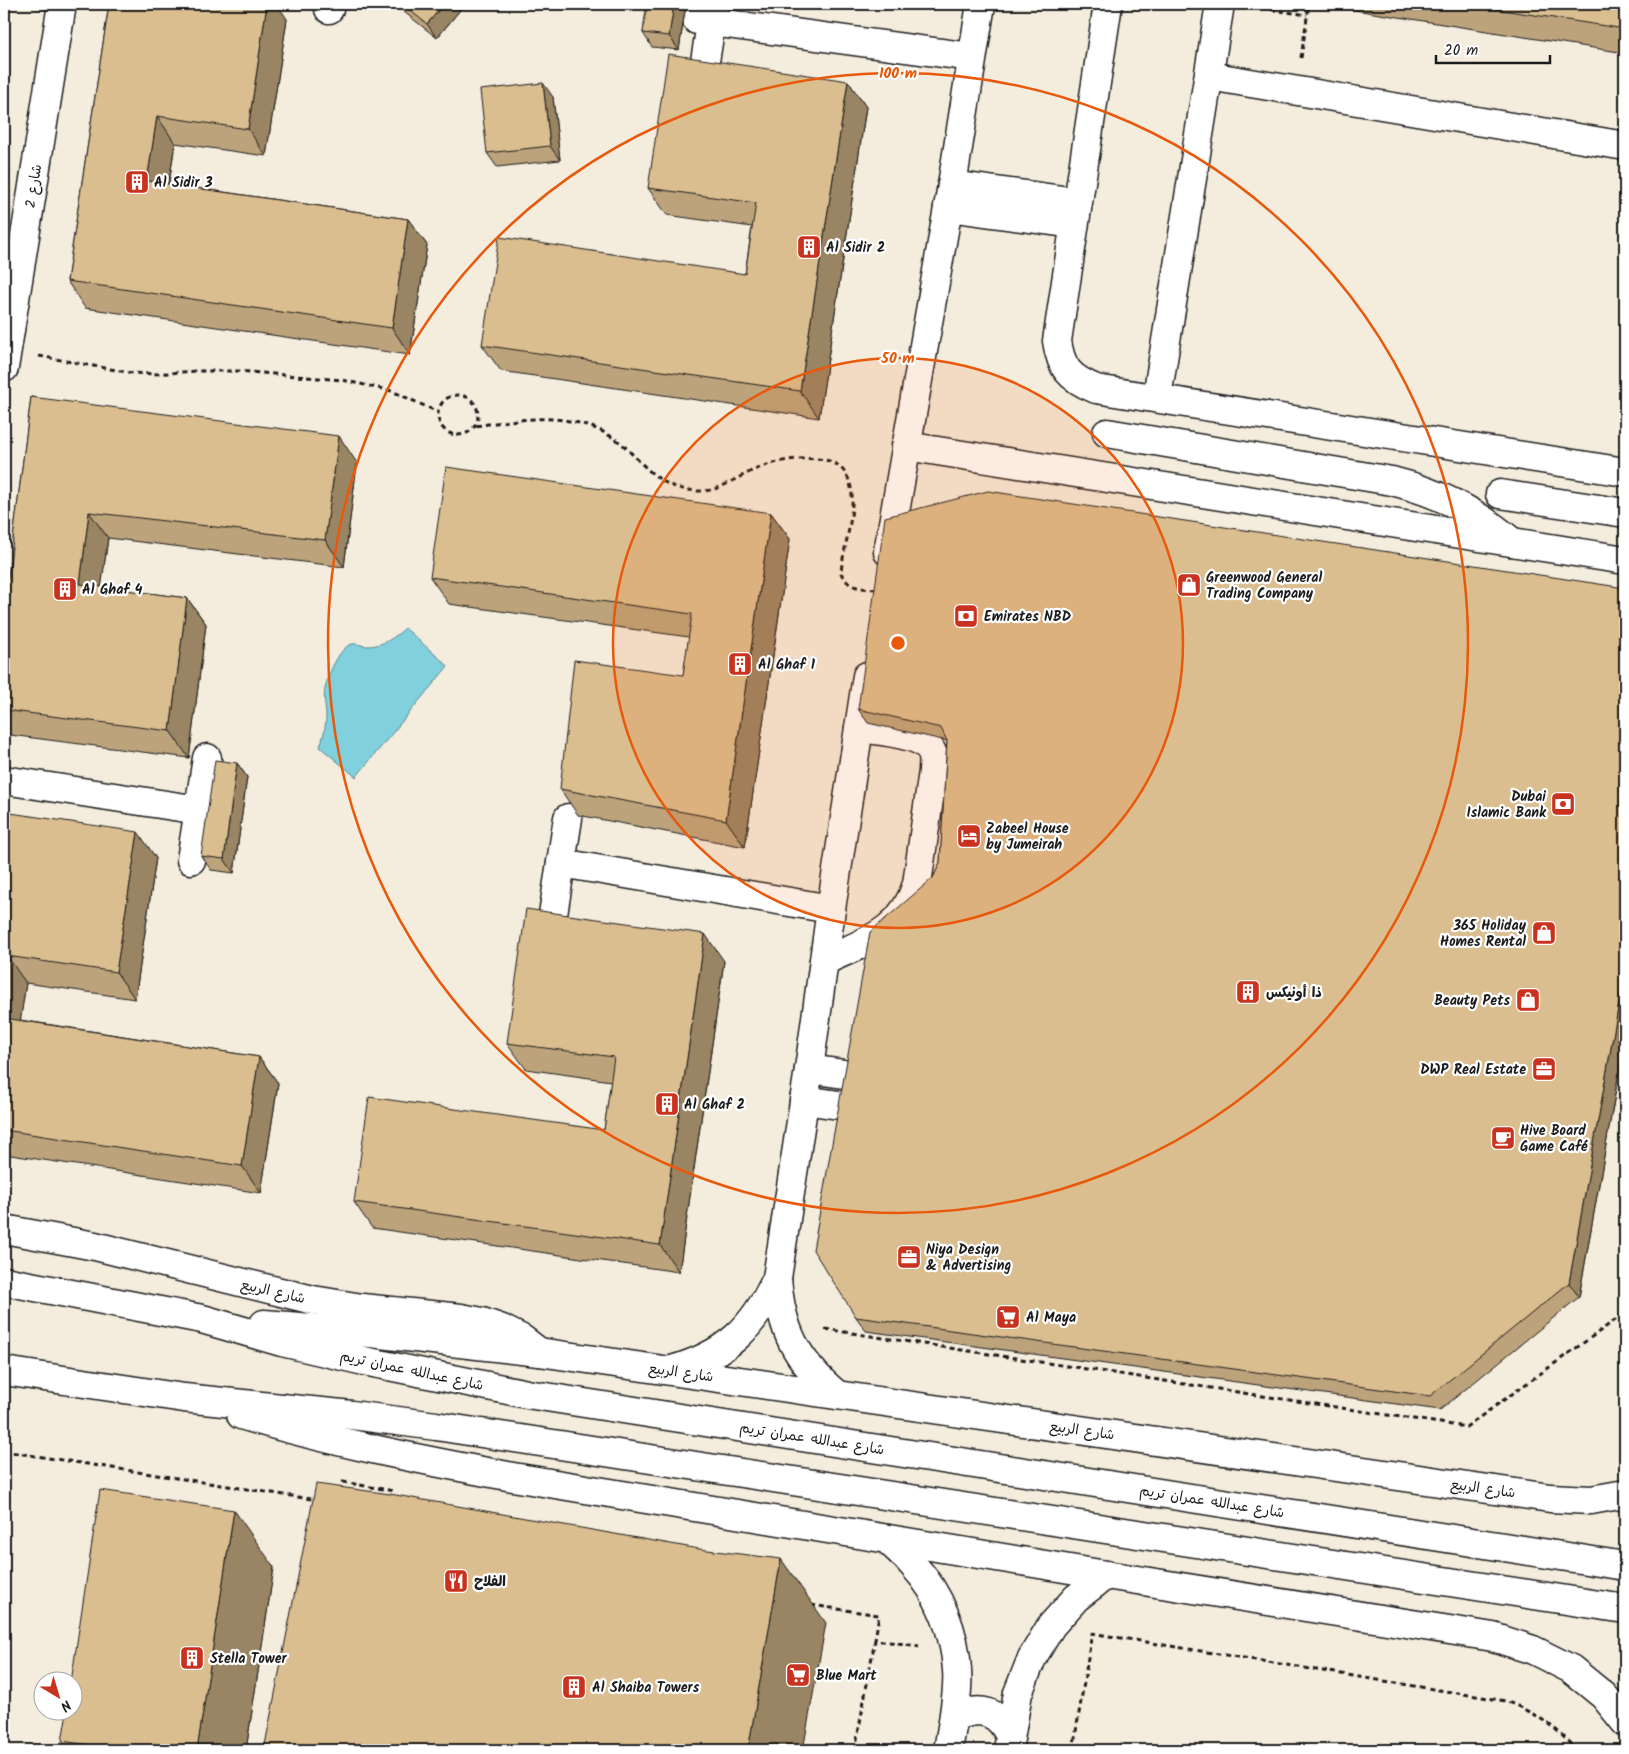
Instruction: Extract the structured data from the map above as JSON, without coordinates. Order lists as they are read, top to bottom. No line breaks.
{"streets":{"main road":["شارع 2","شارع الربيع","شارع عبدالله عمران تريم"]},"crossings":[["شارع الربيع","شارع عبدالله عمران تريم"]],"places":{"building":["Al Sidir 3","Al Sidir 2","Al Ghaf 4","Al Ghaf 1","ذا أونيكس","Al Ghaf 2","Stella Tower","Al Shaiba Towers"],"shop":["Greenwood General Trading Company","365 Holiday Homes Rental","Beauty Pets"],"bank":["Emirates NBD","Dubai Islamic Bank"],"hotel":["Zabeel House by Jumeirah"],"office":["DWP Real Estate","Niya Design & Advertising"],"cafe":["Hive Board Game Café"],"supermarket":["Al Maya","Blue Mart"],"restaurant":["الفلاح"]},"scale_bar":"20 m","north":"bottom right","rings":["100 m","50 m"]}
